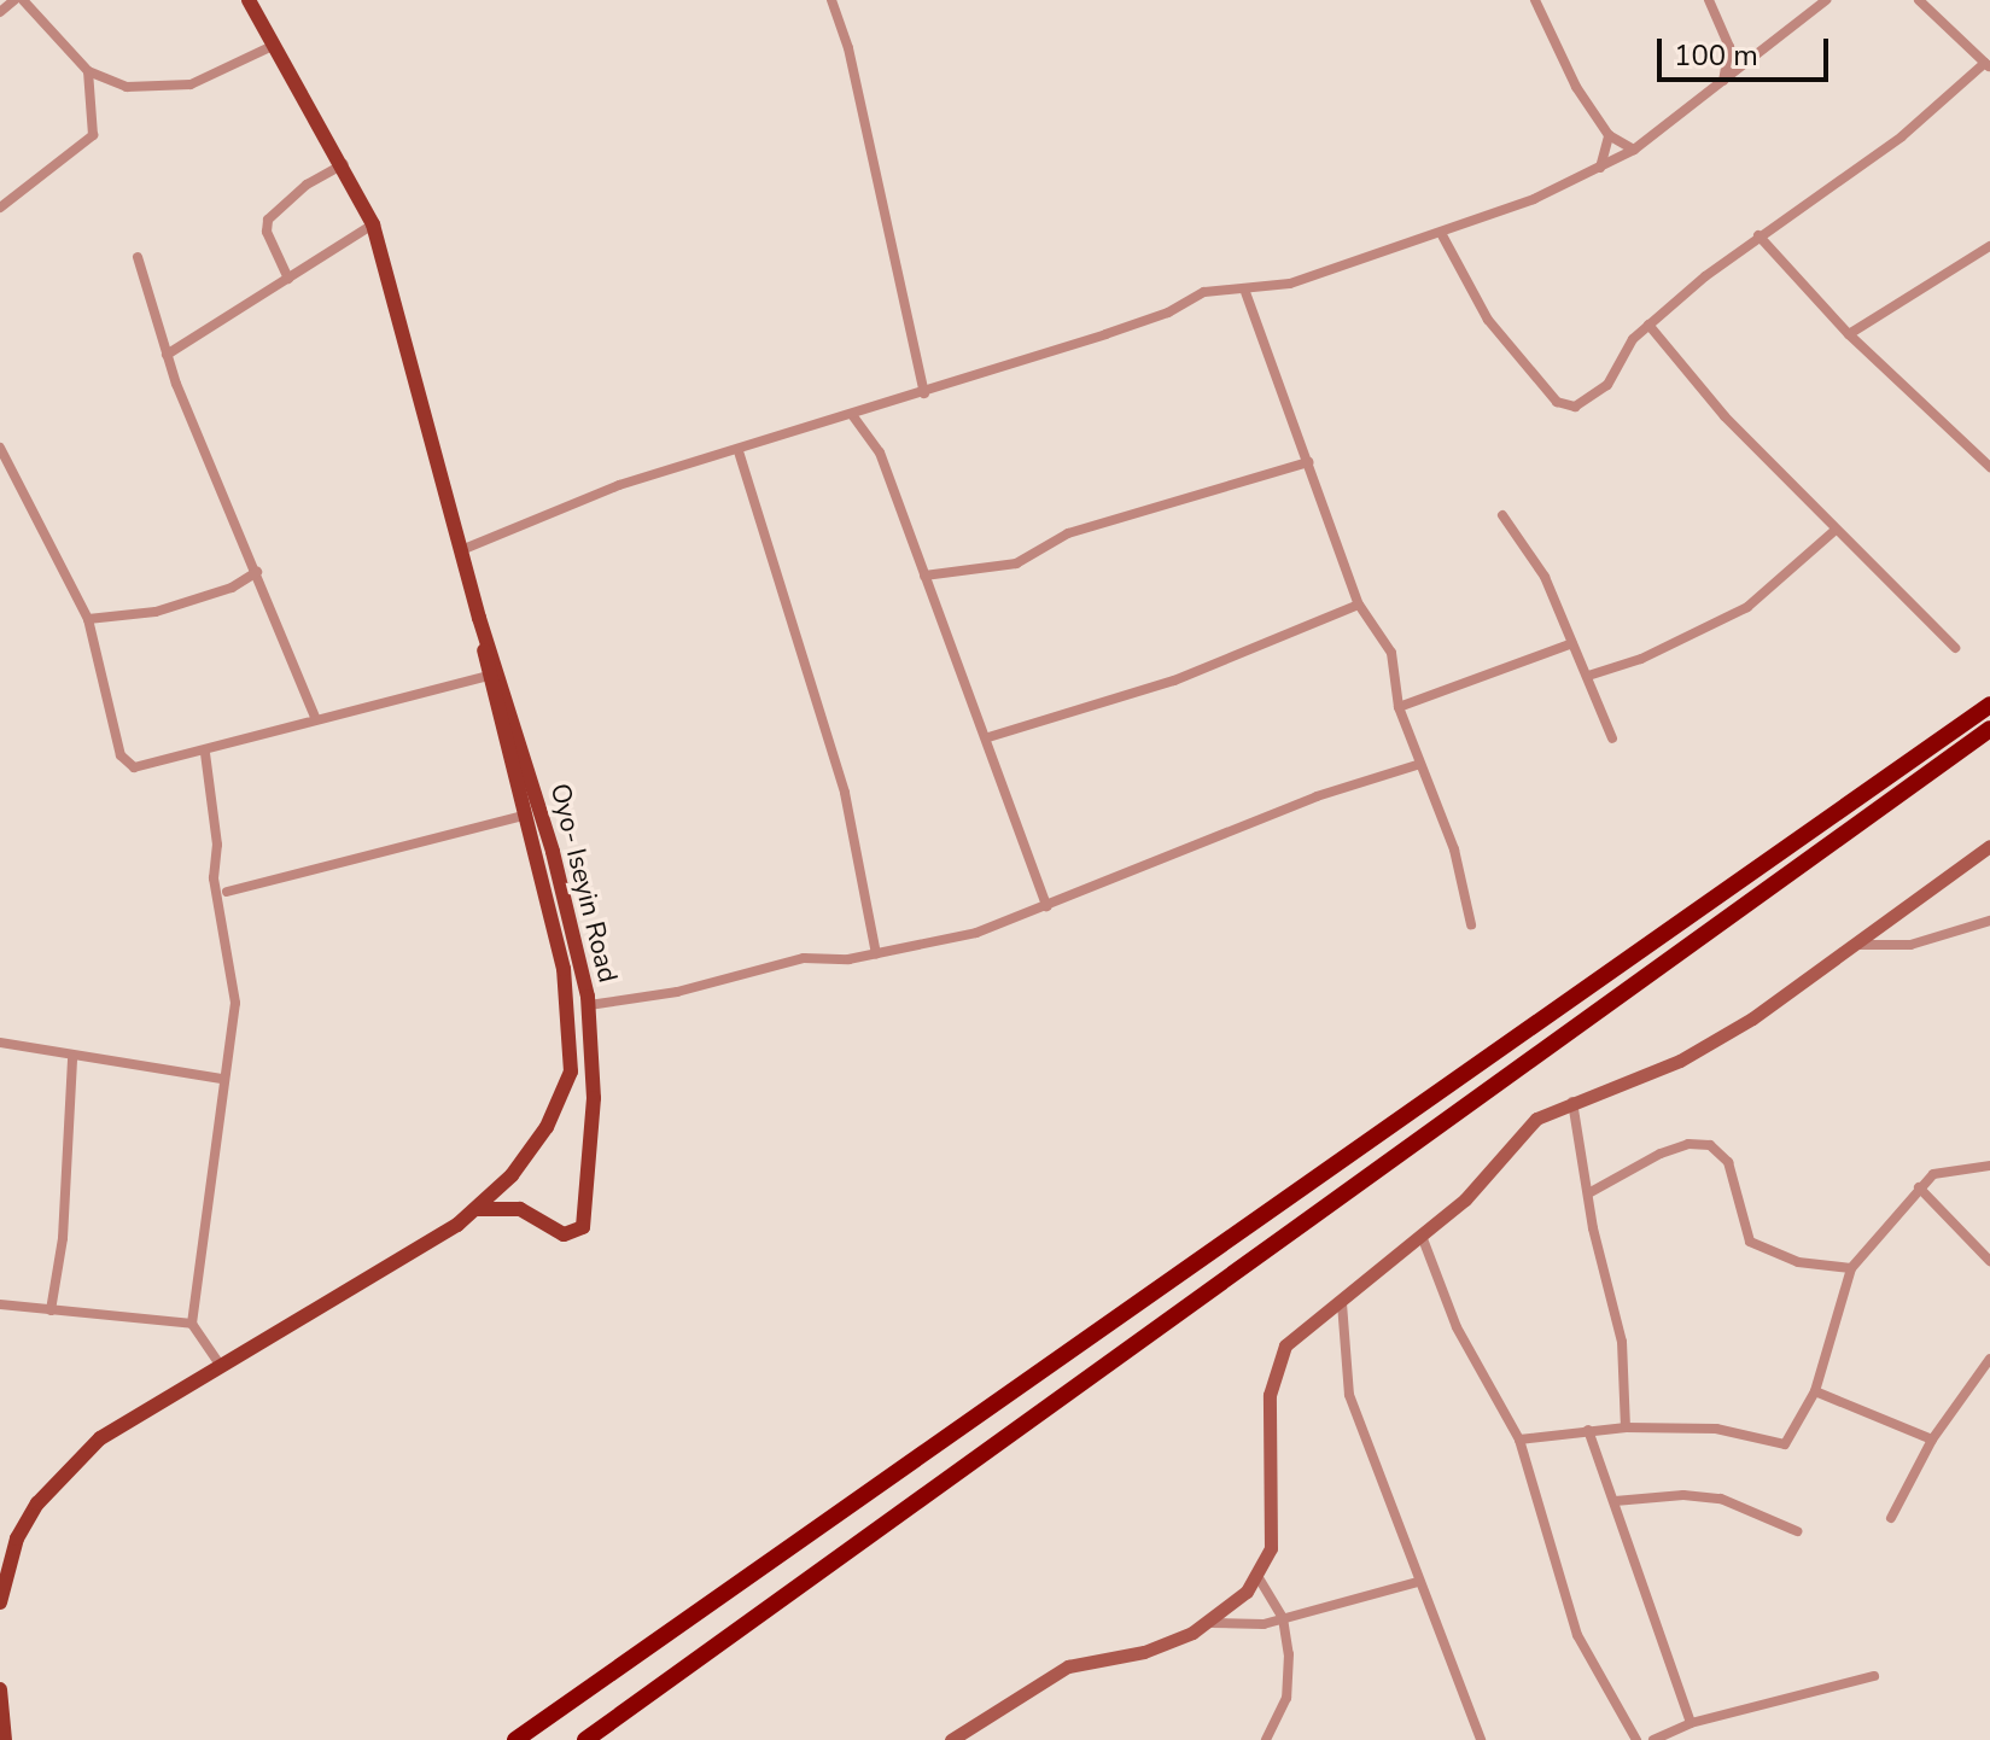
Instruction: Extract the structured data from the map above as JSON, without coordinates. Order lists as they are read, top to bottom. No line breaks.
{"streets":{"main road":["Oyo- Iseyin Road"]},"scale_bar":"100 m"}
